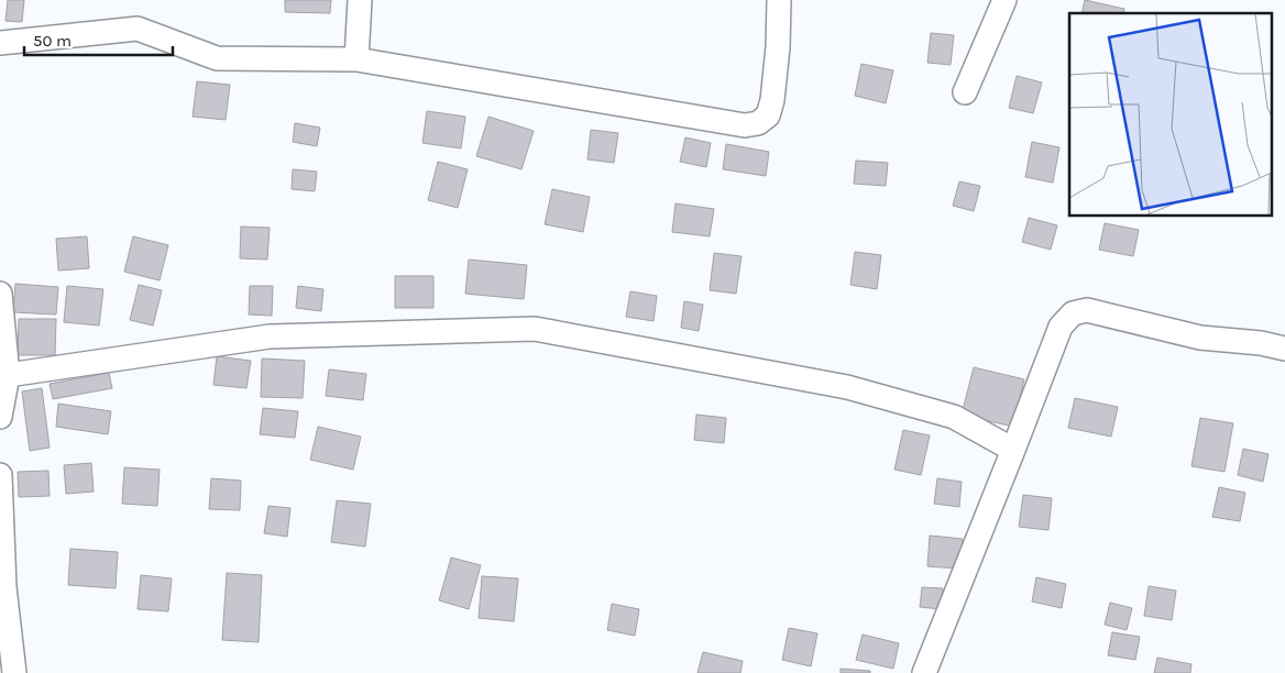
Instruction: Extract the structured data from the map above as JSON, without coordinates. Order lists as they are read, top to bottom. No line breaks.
{"scale_bar":"50 m"}
